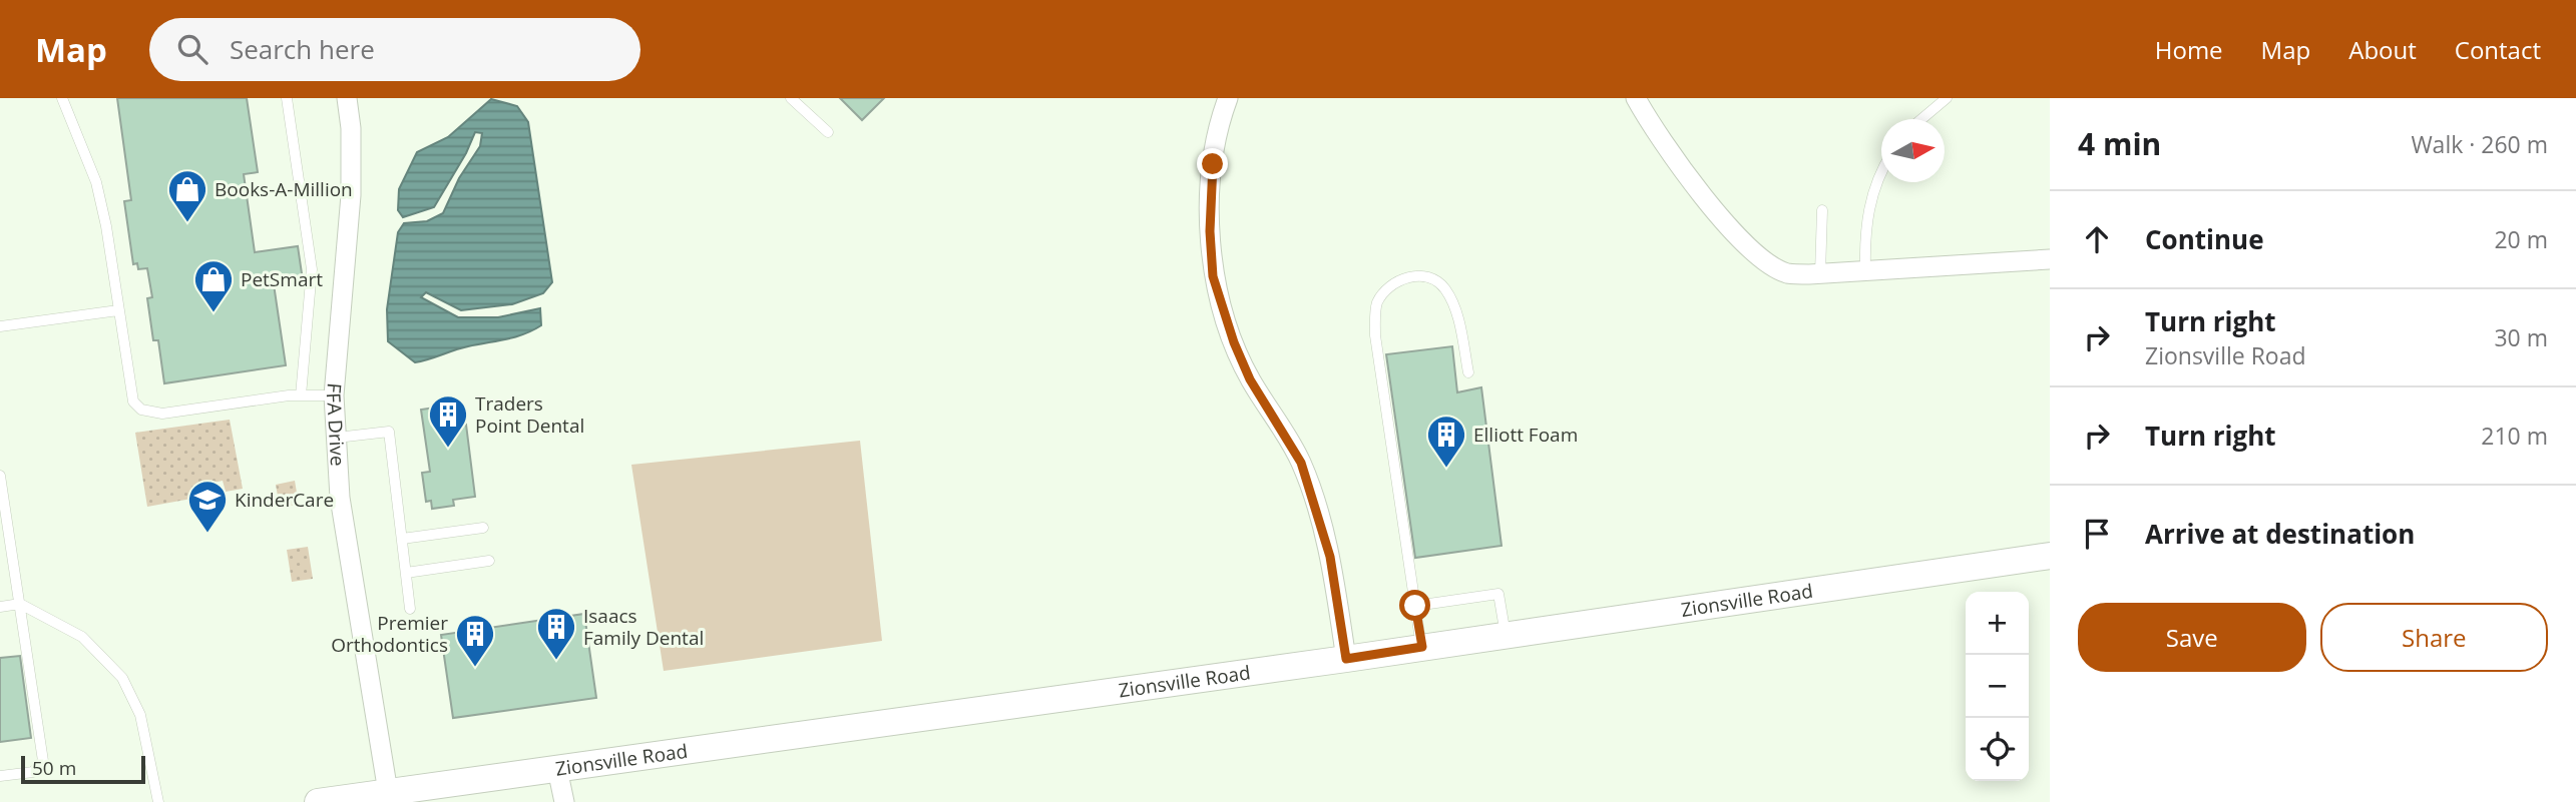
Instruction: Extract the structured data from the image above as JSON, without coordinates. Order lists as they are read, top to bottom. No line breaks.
{"streets":{"main road":["Zionsville Road"],"street":["FFA Drive"]},"crossings":[["FFA Drive","Zionsville Road"]],"places":{"shop":["Books-A-Million","PetSmart"],"building":["Traders Point Dental","Elliott Foam","Isaacs Family Dental","Premier Orthodontics"],"school or university":["KinderCare"]},"scale_bar":"50 m","north":"right","page":{"header":"Map","search":"Search here","nav":["Home","Map","About","Contact"],"heading":["4 min","Walk · 260 m"],"list":[["Continue","20 m"],["Turn right","Zionsville Road","30 m"],["Turn right","210 m"],"Arrive at destination"],"buttons":["Save","Share"],"map_buttons":["+","−"],"scale":"50 m"}}
